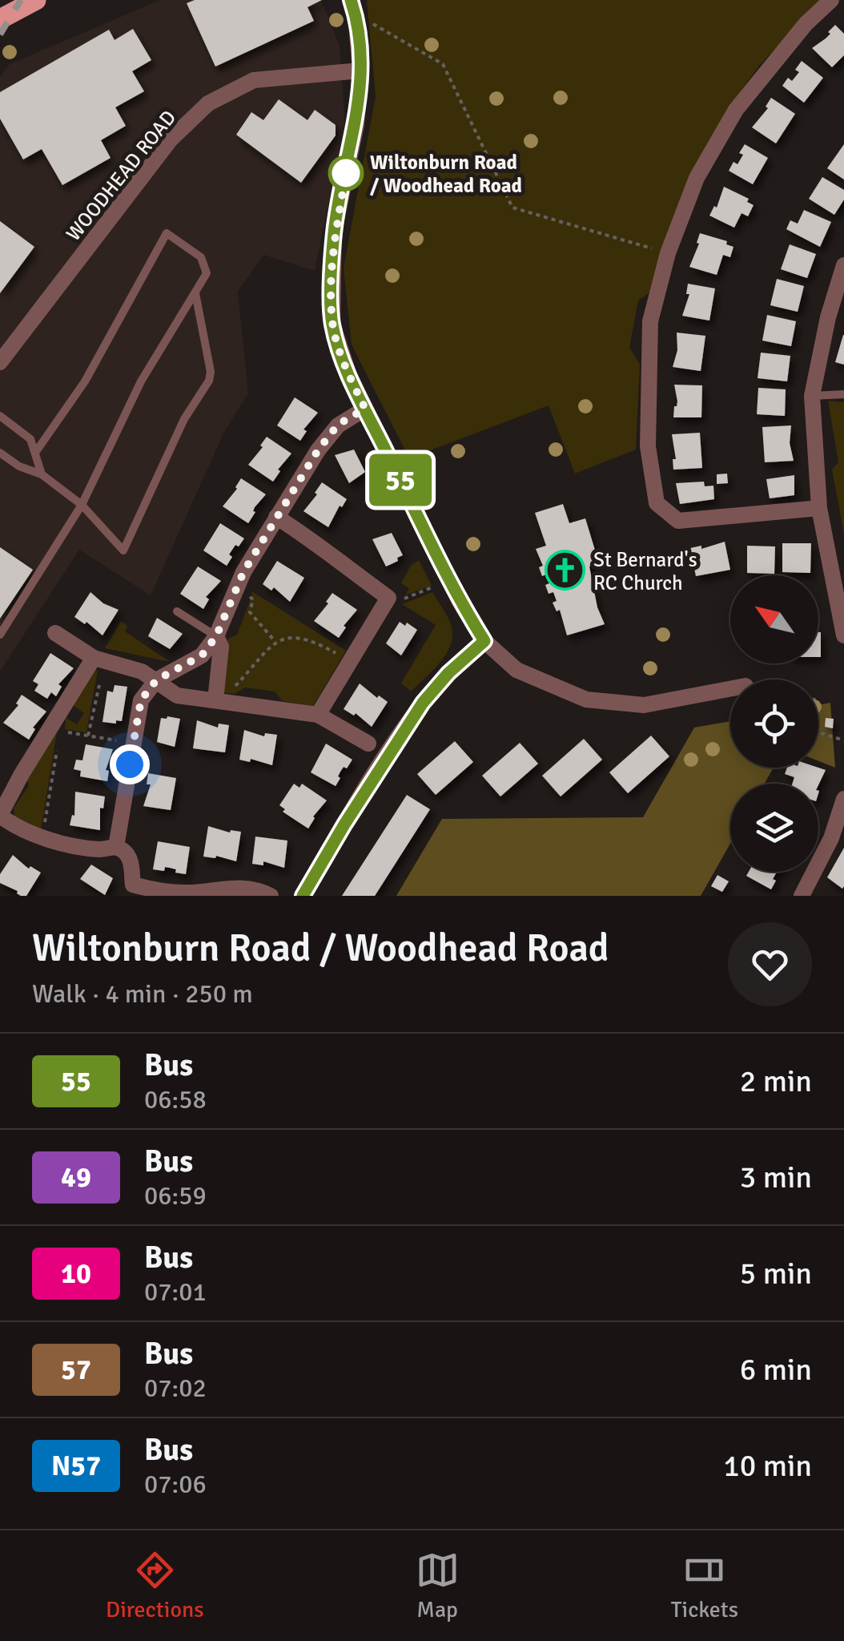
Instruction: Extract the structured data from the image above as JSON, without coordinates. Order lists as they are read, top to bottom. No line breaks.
{"streets":{"street":["WOODHEAD ROAD"]},"places":{"other":["Wiltonburn Road / Woodhead Road"],"church":["St Bernard's RC Church"]},"lines":["bus line 55"],"north":"top left","page":{"on_map":"55","heading":["Wiltonburn Road / Woodhead Road","Walk · 4 min · 250 m"],"list":[{"mark":"55","name":"Bus","note":"06:58","value":"2 min"},{"mark":"49","name":"Bus","note":"06:59","value":"3 min"},{"mark":"10","name":"Bus","note":"07:01","value":"5 min"},{"mark":"57","name":"Bus","note":"07:02","value":"6 min"},{"mark":"N57","name":"Bus","note":"07:06","value":"10 min"}],"tabs":["Directions","Map","Tickets"]}}
